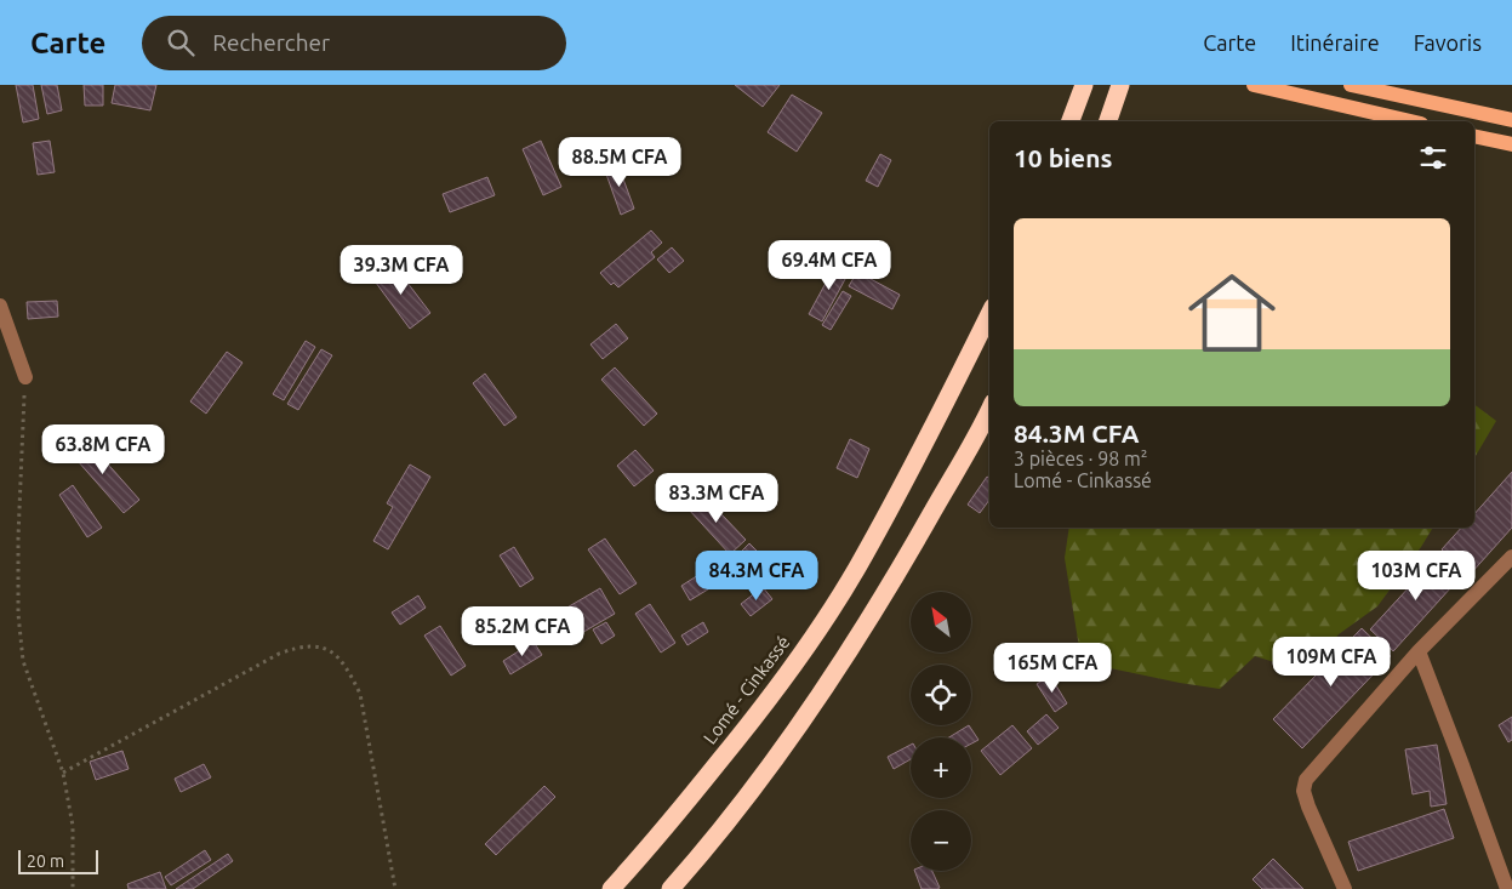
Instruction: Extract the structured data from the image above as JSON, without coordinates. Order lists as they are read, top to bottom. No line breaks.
{"streets":{"highway":["Lomé - Cinkassé"]},"scale_bar":"20 m","north":"top left","page":{"header":"Carte","search":"Rechercher","nav":["Carte","Itinéraire","Favoris"],"heading":"10 biens","price":["88.5M CFA","69.4M CFA","39.3M CFA","63.8M CFA","83.3M CFA","84.3M CFA","103M CFA","85.2M CFA","109M CFA","165M CFA"],"list":[{"name":"84.3M CFA","note":"3 pièces · 98 m² · Lomé - Cinkassé"}],"map_buttons":["+","−"],"scale":"20 m"}}
